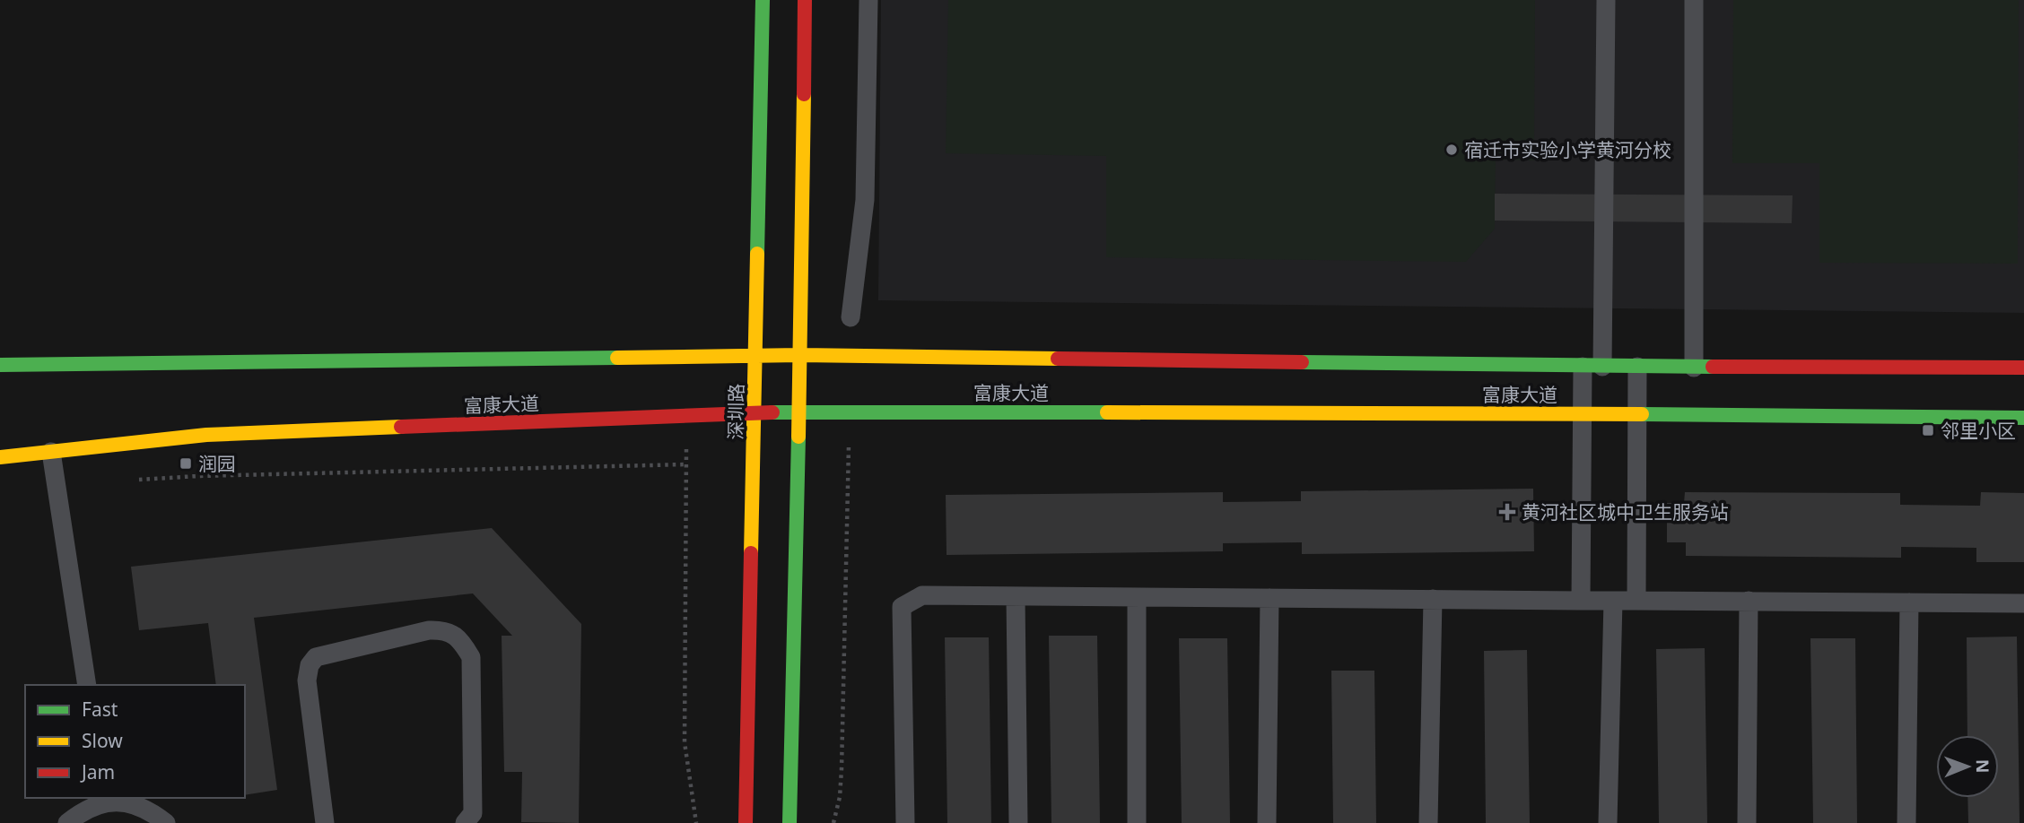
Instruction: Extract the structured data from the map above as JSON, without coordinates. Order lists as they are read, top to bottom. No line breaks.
{"streets":{"street":["富康大道","深圳路"]},"crossings":[["富康大道","深圳路"]],"places":{"other":["宿迁市实验小学黄河分校"],"transit":["邻里小区","润园"],"health":["黄河社区城中卫生服务站"]},"legend":["Fast","Slow","Jam"],"north":"right"}
